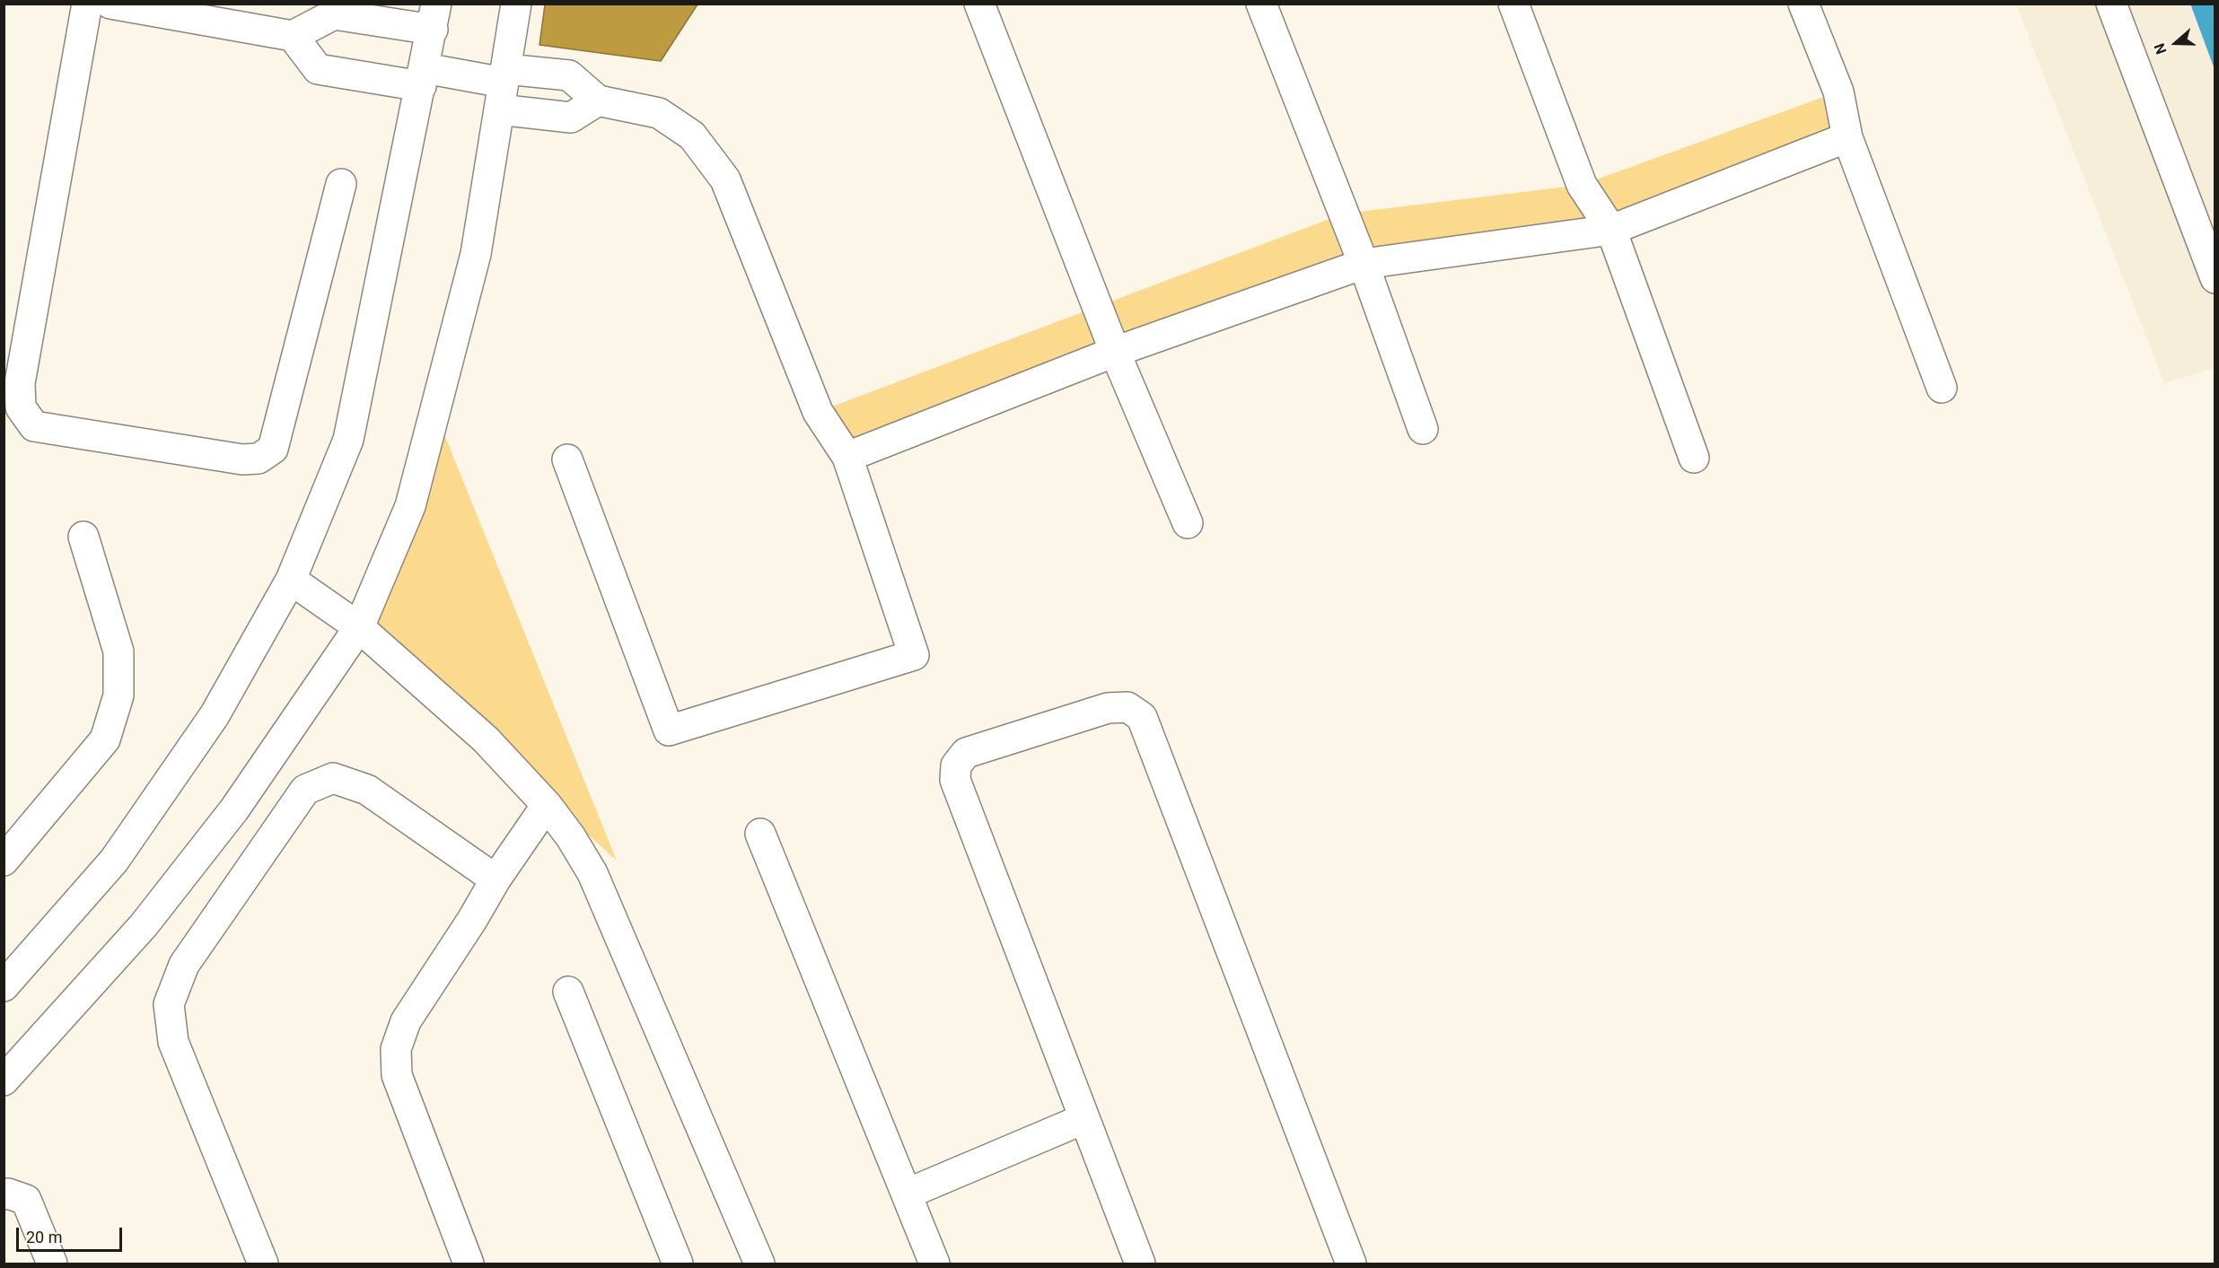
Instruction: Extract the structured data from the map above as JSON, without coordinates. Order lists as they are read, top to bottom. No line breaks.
{"scale_bar":"20 m","north":"left"}
